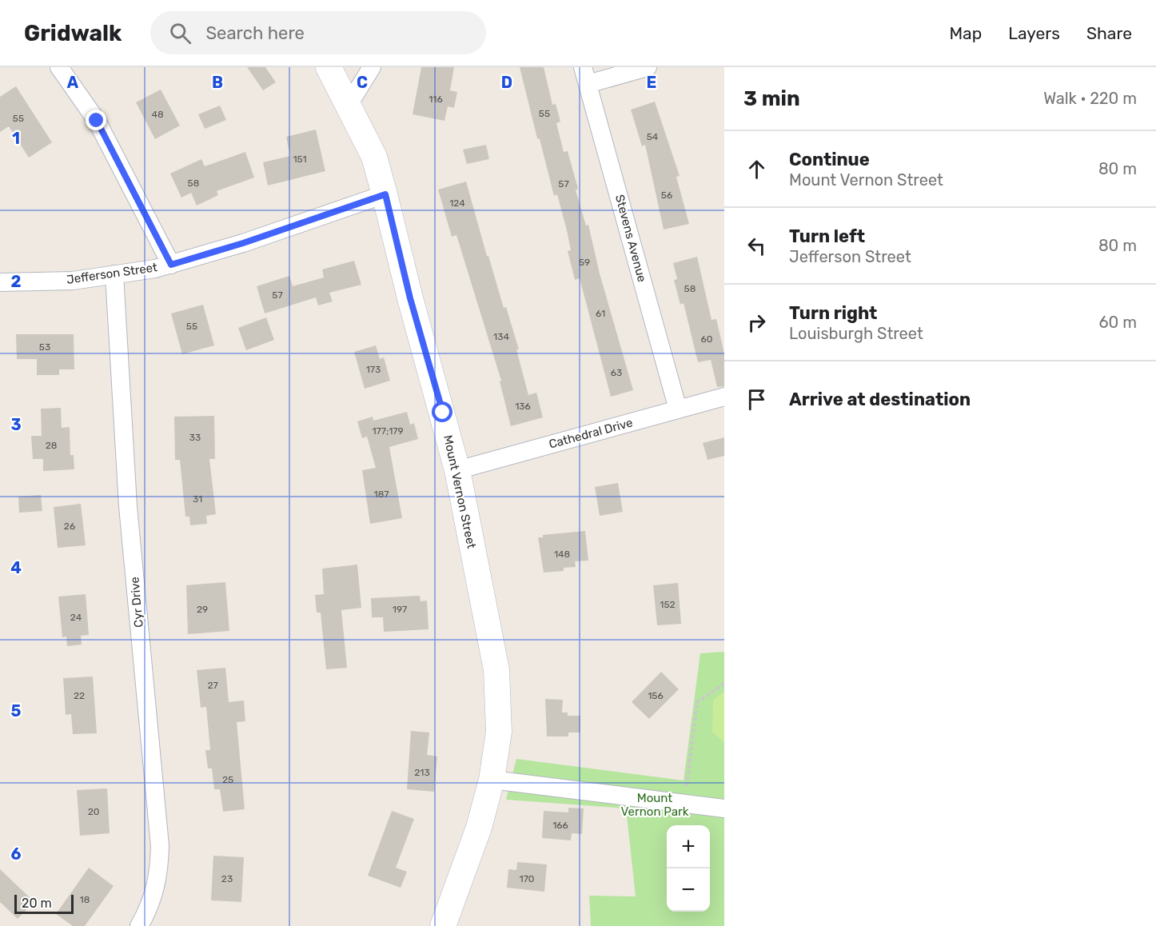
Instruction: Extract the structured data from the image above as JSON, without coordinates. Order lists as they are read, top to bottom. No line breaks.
{"streets":{"main road":["Mount Vernon Street"],"street":["Stevens Avenue","Jefferson Street","Cathedral Drive","Cyr Drive"]},"crossings":[["Stevens Avenue","Cathedral Drive"],["Jefferson Street","Mount Vernon Street"],["Jefferson Street","Cyr Drive"],["Cathedral Drive","Mount Vernon Street"]],"parks":["Mount Vernon Park"],"house_numbers":["116","55","48","55","54","151","58","57","56","124","59","58","57","61","55","134","60","53","173","63","136","177;179","33","28","187","31","26","148","152","29","197","24","27","22","156","213","25","20","166","23","170","18"],"scale_bar":"20 m","page":{"header":"Gridwalk","search":"Search here","nav":["Map","Layers","Share"],"heading":["3 min","Walk · 220 m"],"list":[["Continue","Mount Vernon Street","80 m"],["Turn left","Jefferson Street","80 m"],["Turn right","Louisburgh Street","60 m"],"Arrive at destination"],"map_buttons":["+","−"],"scale":"20 m"},"grid":{"columns":["A","B","C","D","E"],"rows":["1","2","3","4","5","6"]}}
